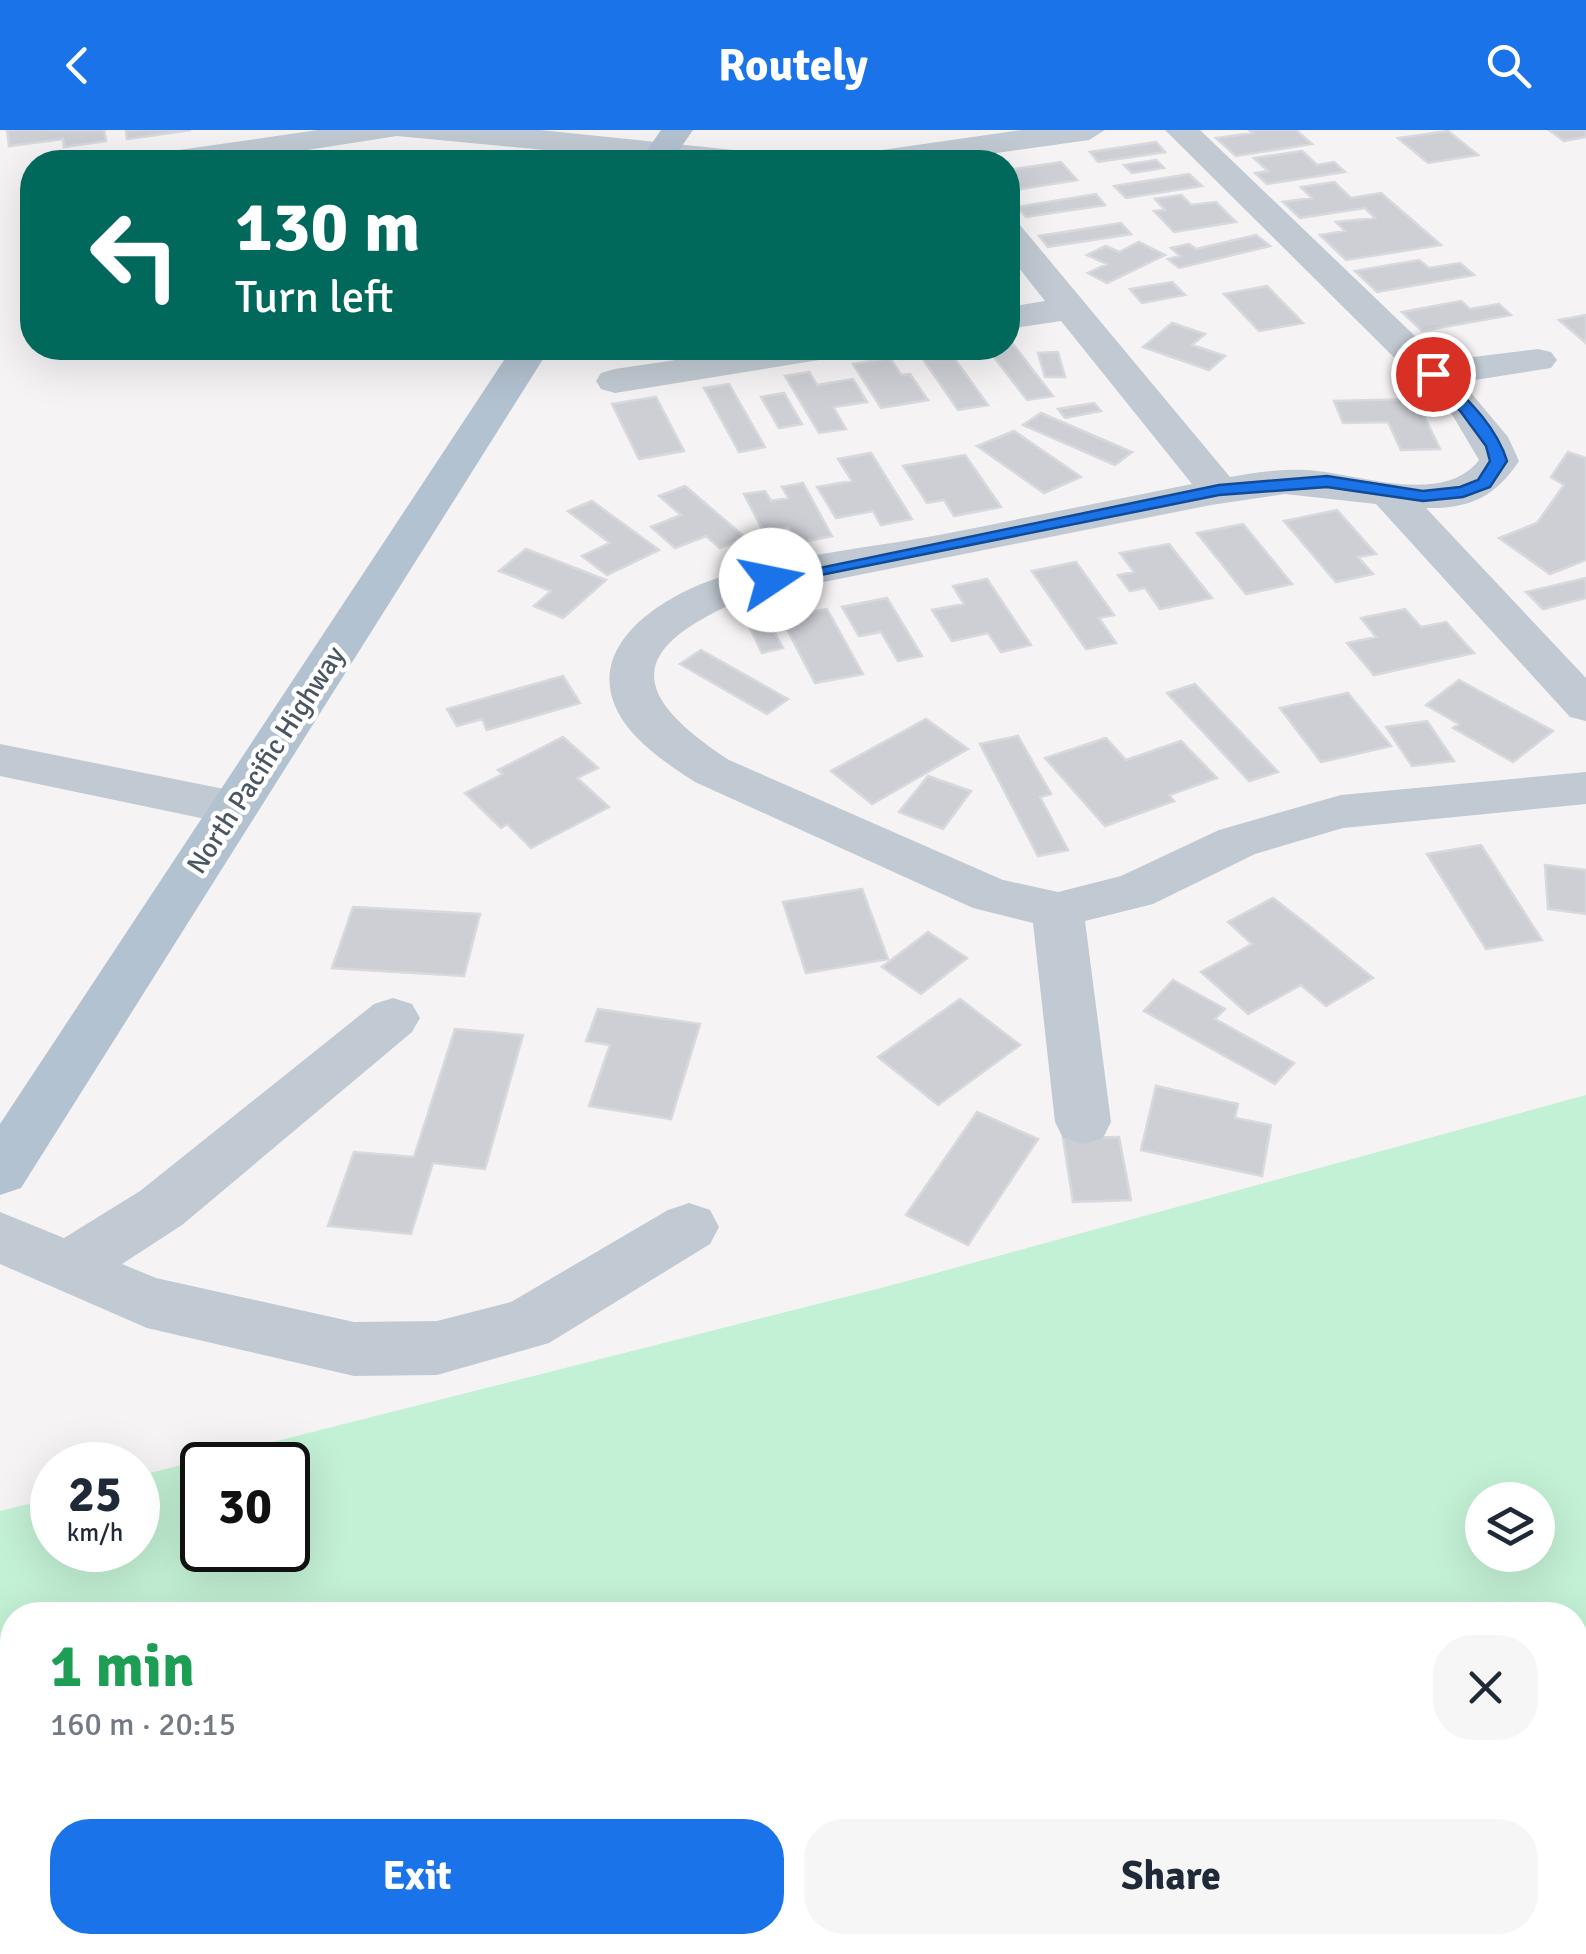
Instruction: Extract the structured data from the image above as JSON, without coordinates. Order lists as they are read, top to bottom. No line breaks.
{"streets":{"main road":["North Pacific Highway"]},"page":{"header":"Routely","turn":["130 m","Turn left"],"speed":"25 km/h","limit":"30","heading":["1 min","160 m · 20:15"],"buttons":["Exit","Share"]}}
